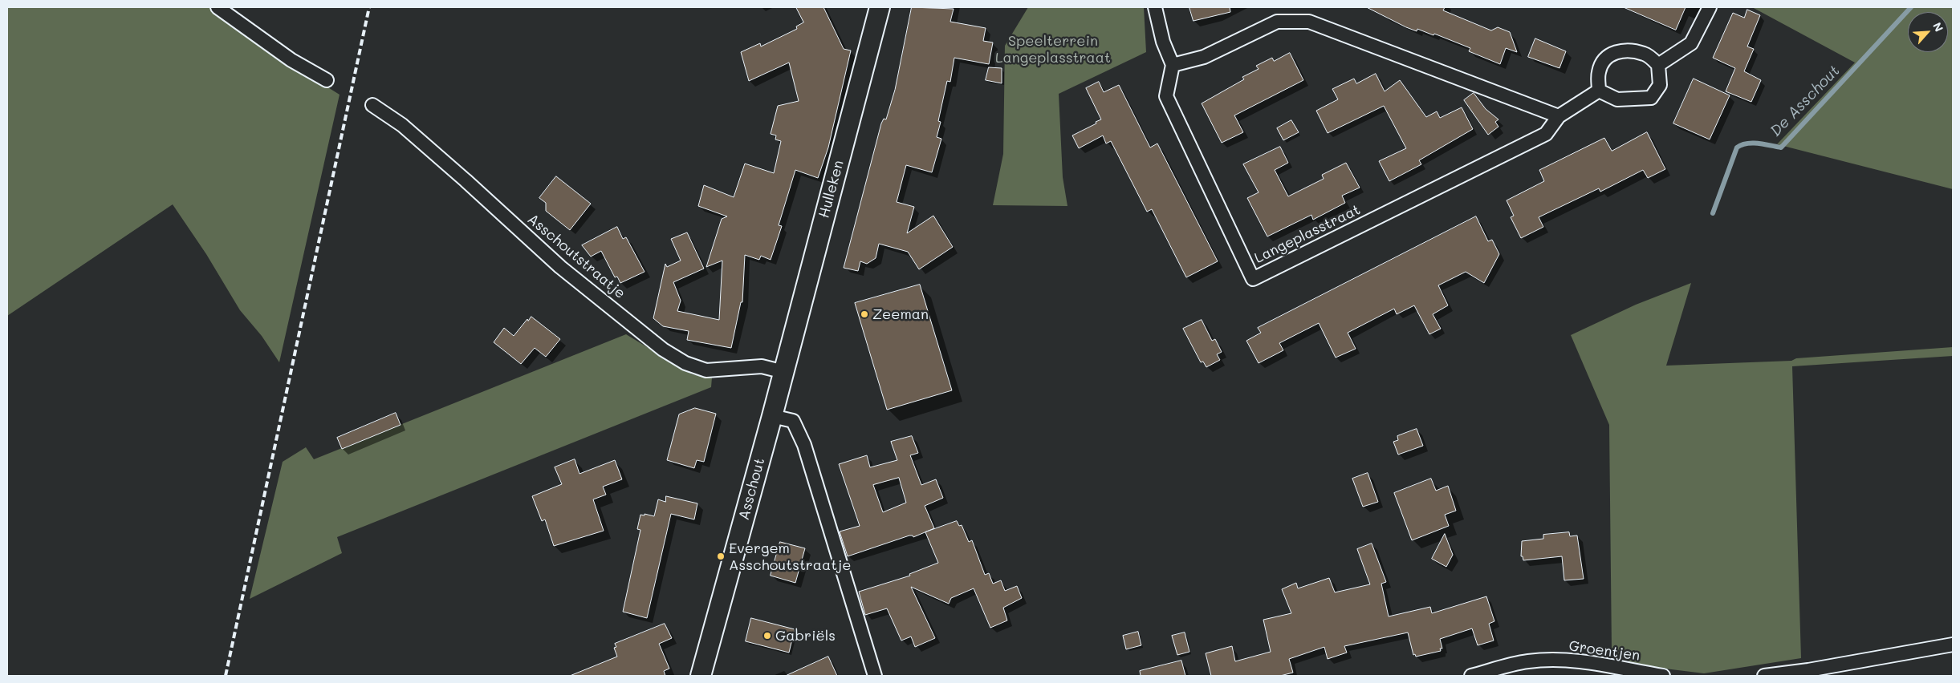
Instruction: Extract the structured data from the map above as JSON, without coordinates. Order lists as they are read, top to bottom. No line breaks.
{"streets":{"main road":["Hulleken","Asschout"],"street":["Langeplasstraat","Asschoutstraatje","Groentjen"]},"crossings":[["Hulleken","Asschoutstraatje"],["Hulleken","Asschout"],["Asschoutstraatje","Asschout"]],"water":["De Asschout"],"parks":["Speelterrein Langeplasstraat"],"places":["Zeeman","Evergem Asschoutstraatje","Gabriëls"],"north":"top right"}
